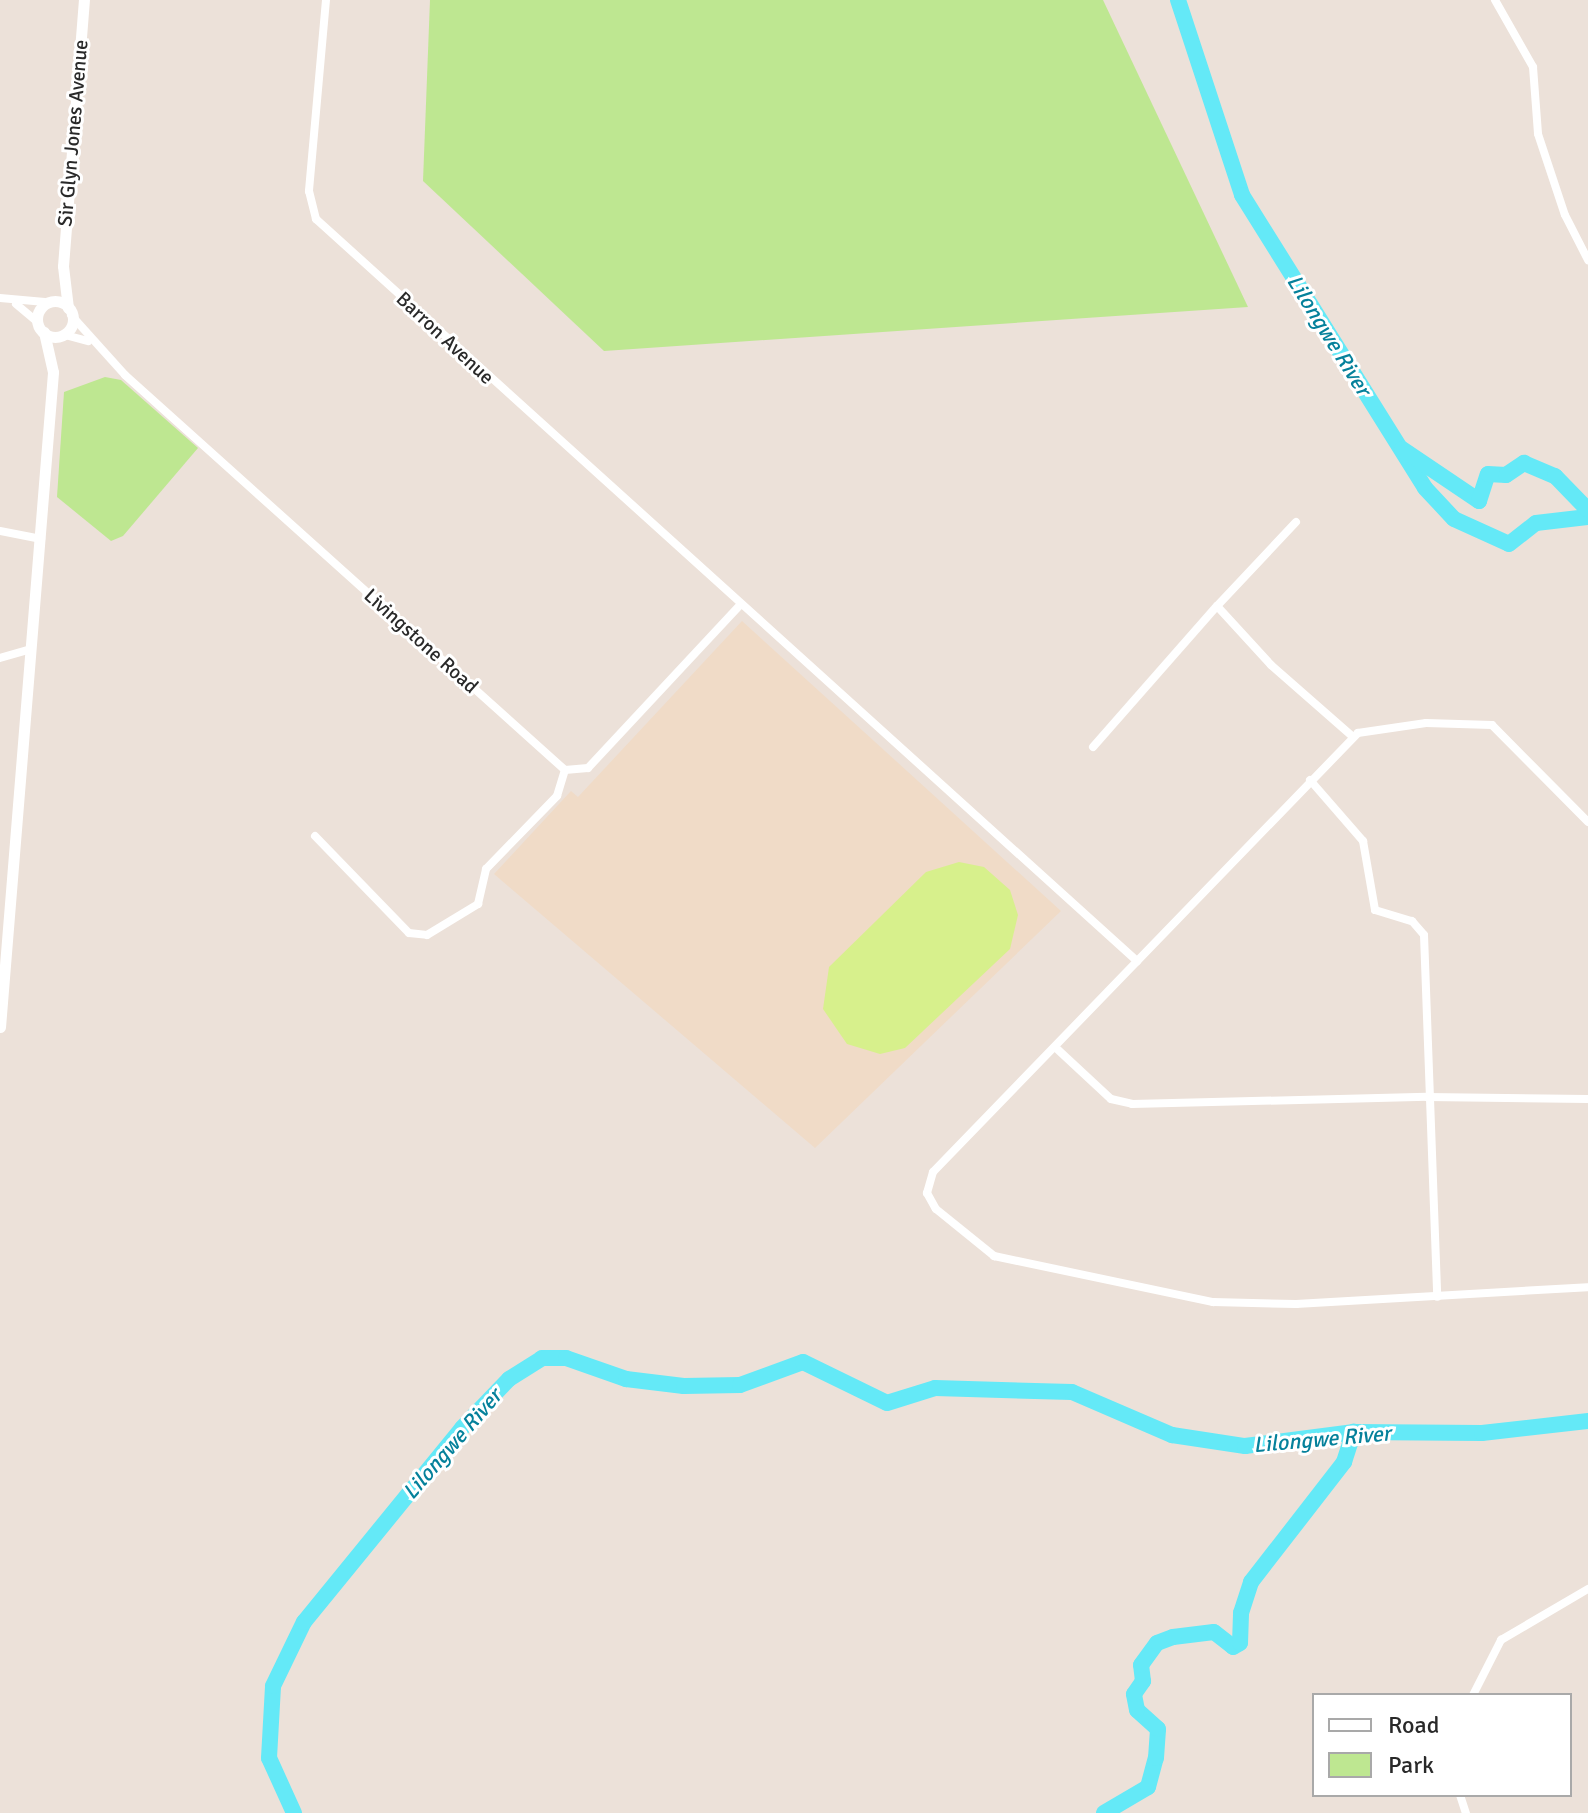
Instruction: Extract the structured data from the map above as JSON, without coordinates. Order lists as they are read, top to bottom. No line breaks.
{"streets":{"main road":["Sir Glyn Jones Avenue"],"street":["Barron Avenue","Livingstone Road"]},"water":["Lilongwe River"],"legend":["Road","Park"]}
